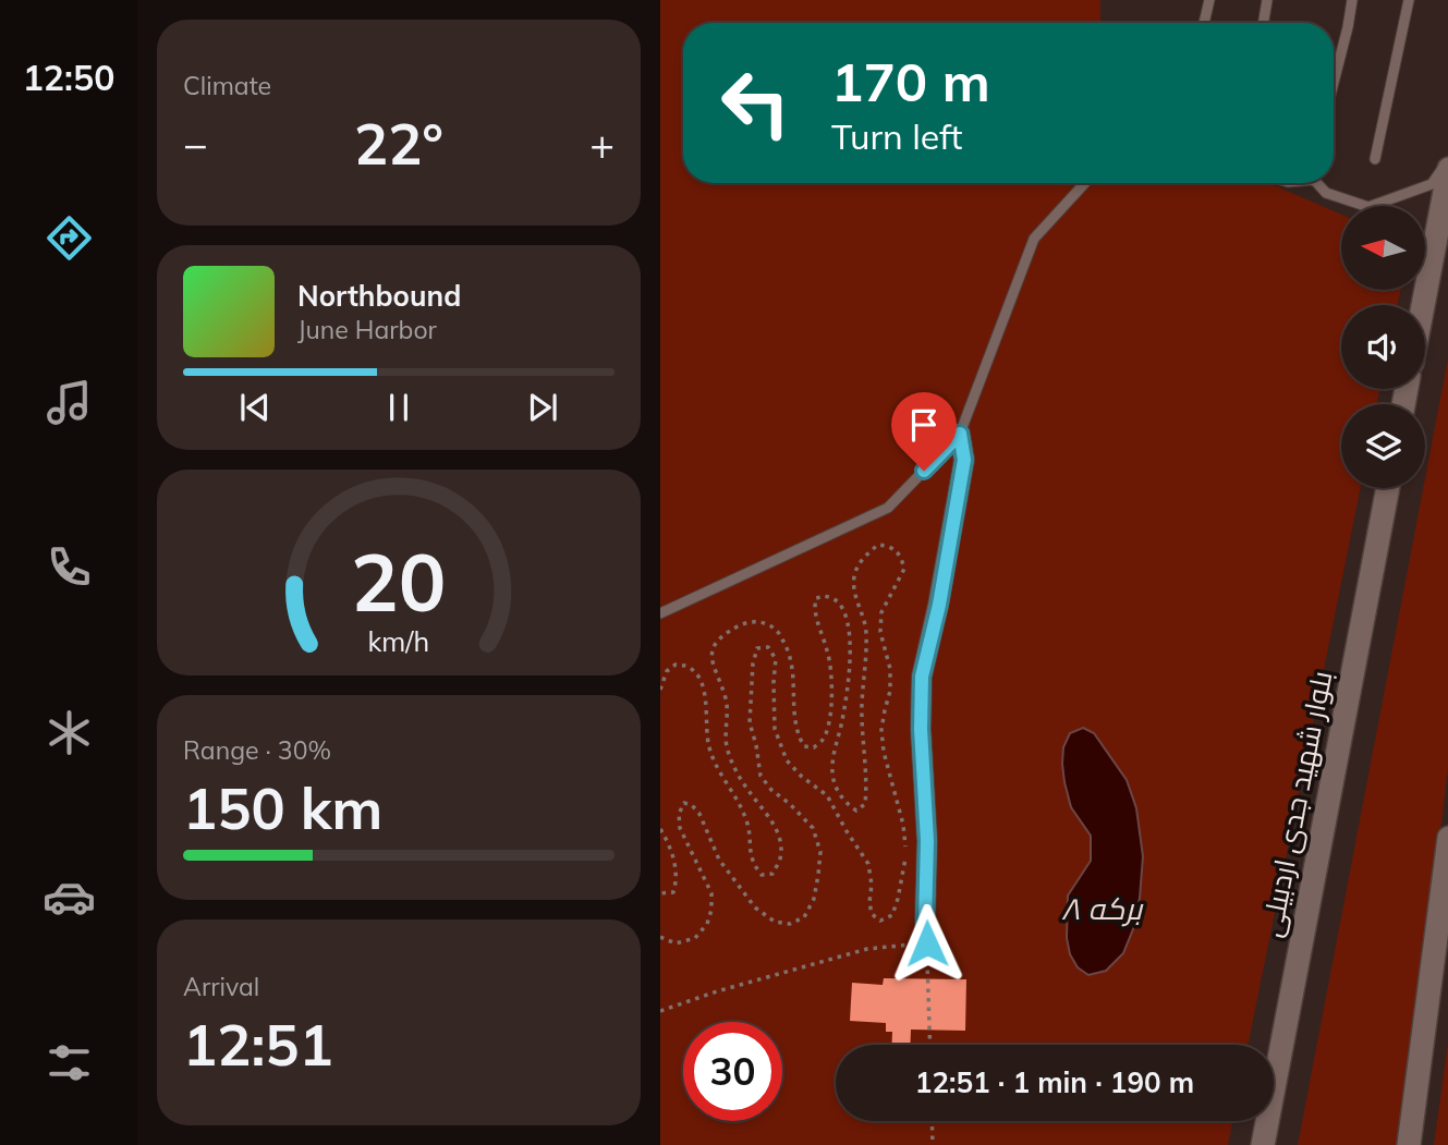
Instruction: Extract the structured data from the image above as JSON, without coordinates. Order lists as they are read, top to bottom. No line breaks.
{"streets":{"main road":["بلوار شهید جدی اردبیلی"]},"water":["برکه ۸"],"north":"left","page":{"tabs":"12:50","tile":["Climate",["Range · 30%","150 km"],["Arrival","12:51"]],"turn":["170 m","Turn left"],"heat":["−","22°","+"],"song":["Northbound","June Harbor"],"limit":"30","trip":"12:51 · 1 min · 190 m","gauge":["20","km/h"]}}
